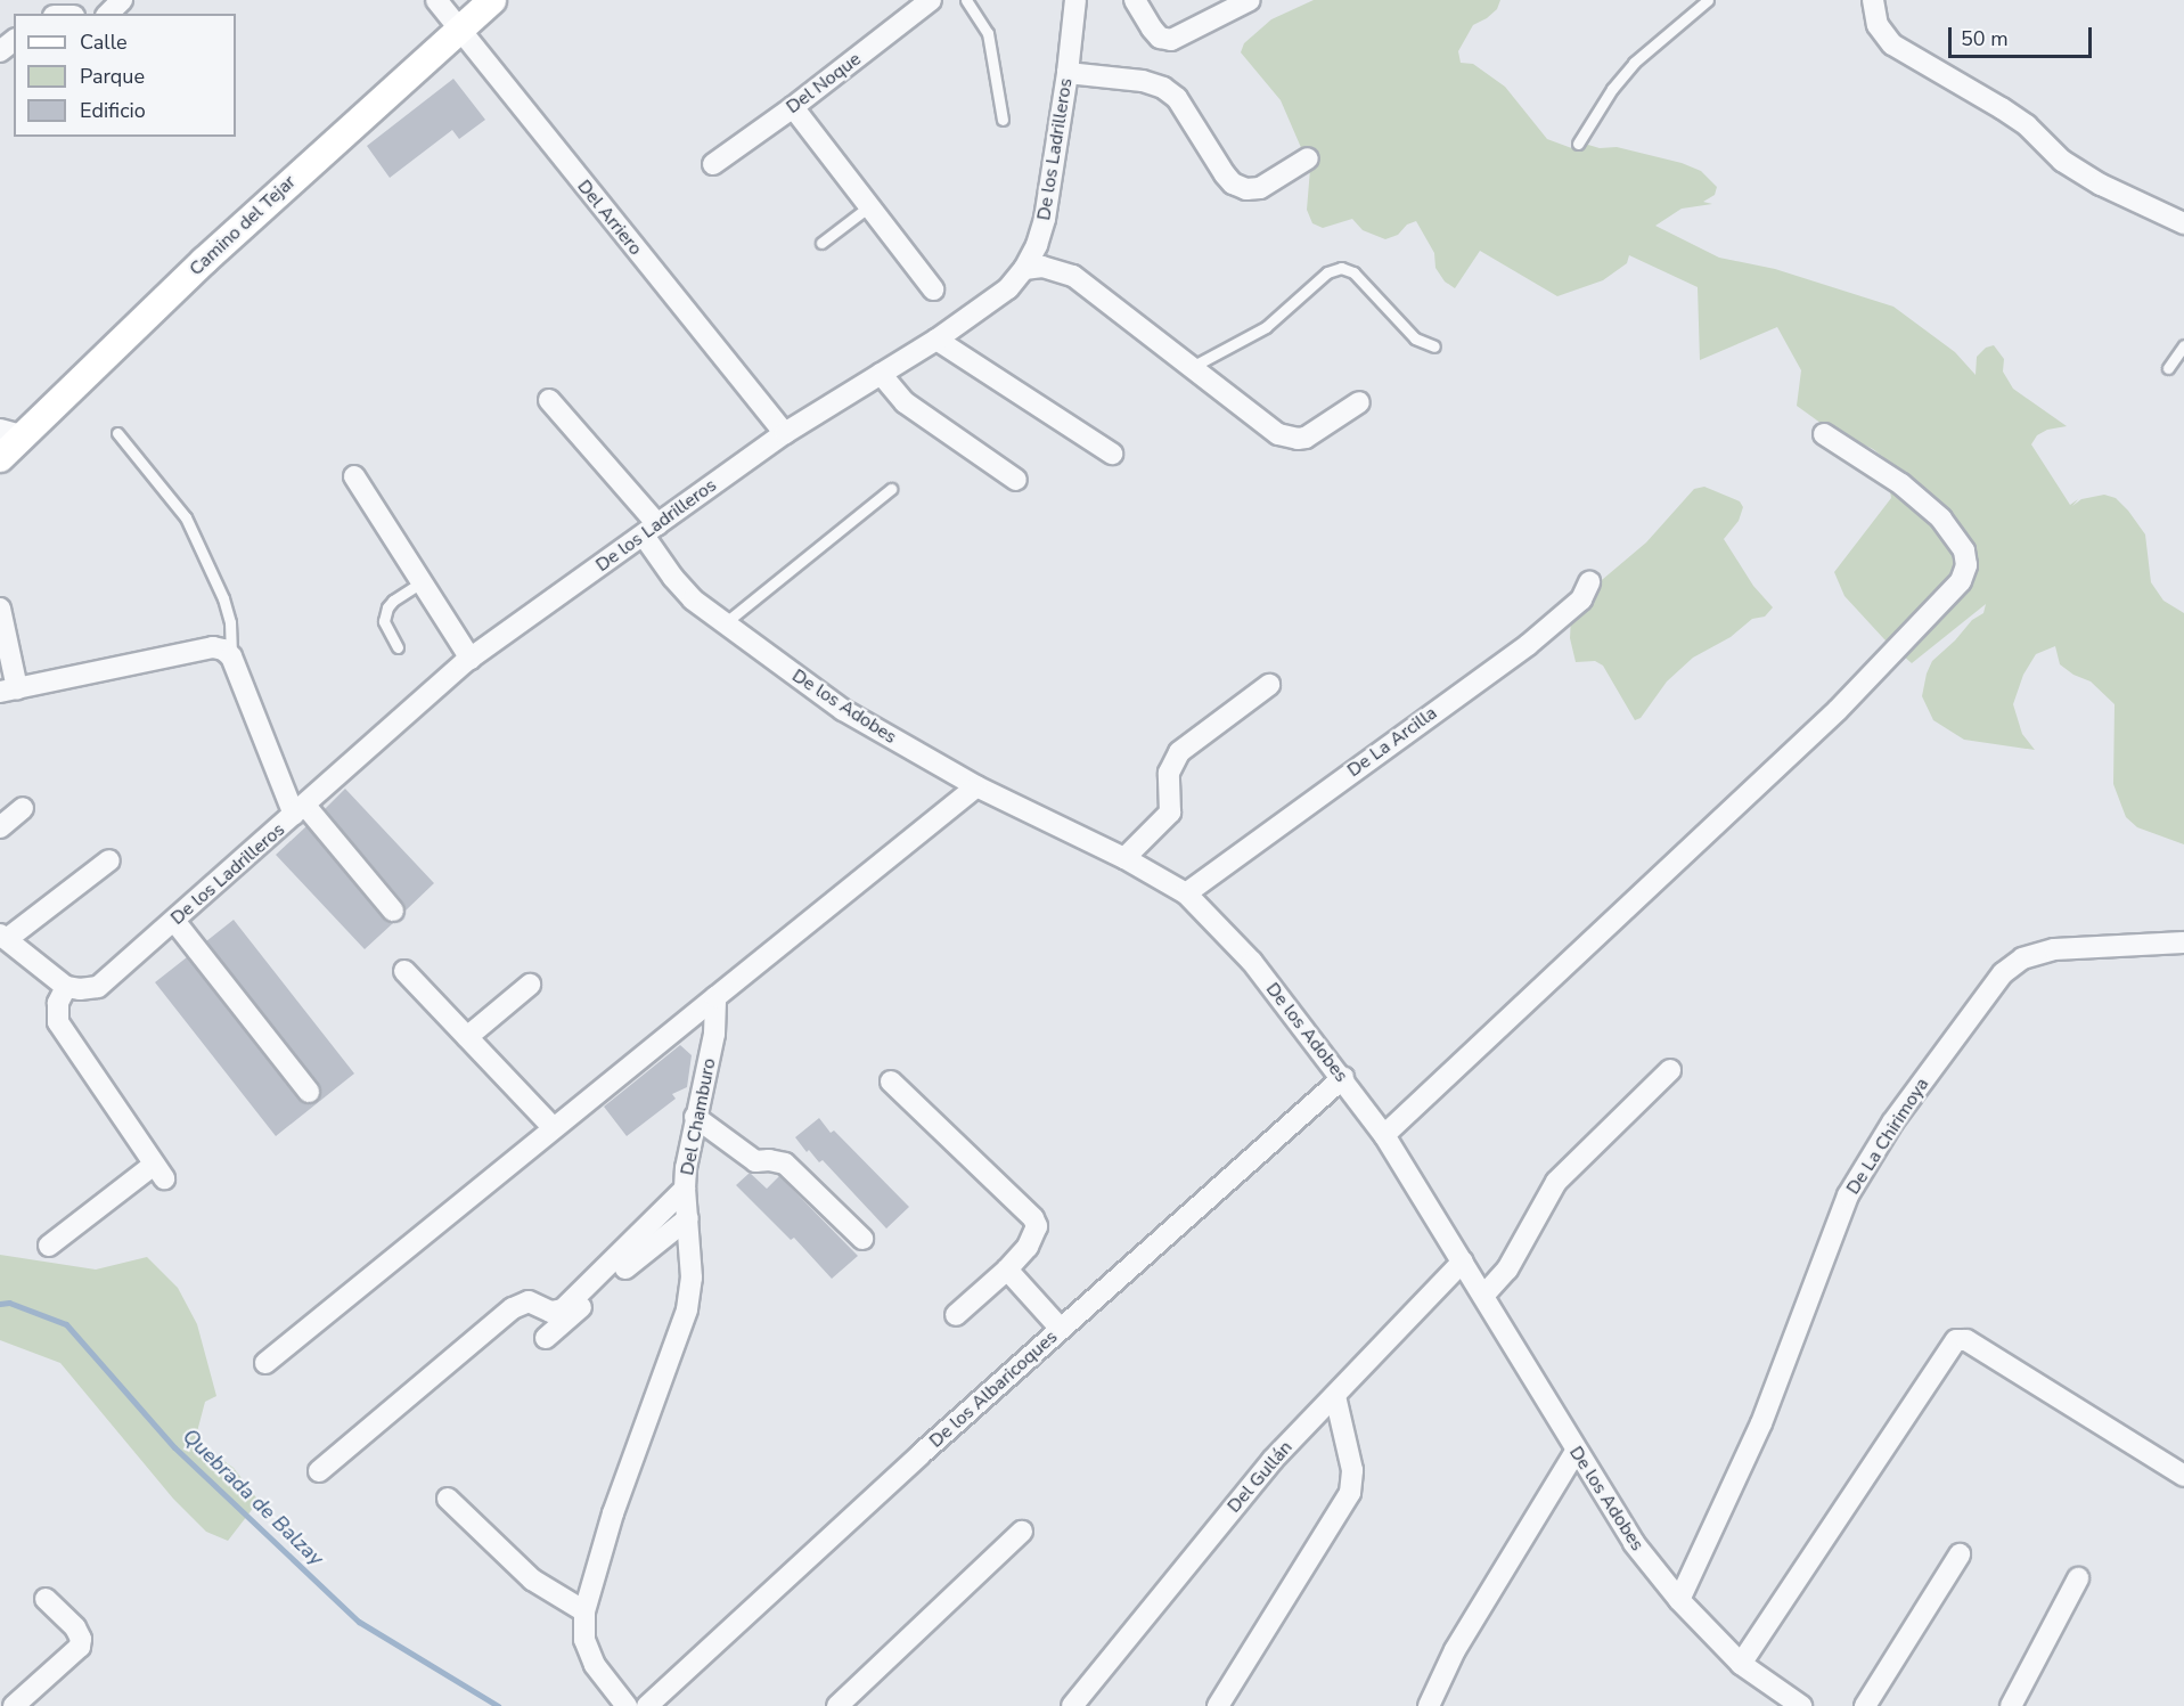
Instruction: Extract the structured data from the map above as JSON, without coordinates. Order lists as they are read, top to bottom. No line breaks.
{"streets":{"street":["Del Noque","De los Ladrilleros","Del Arriero","Camino del Tejar","De los Adobes","De La Arcilla","Del Chamburo","De La Chirimoya","De los Albaricoques","Del Gullán"]},"crossings":[["De los Ladrilleros","Del Arriero"],["De los Ladrilleros","De los Adobes"],["Del Arriero","Camino del Tejar"],["De los Adobes","De La Arcilla"],["De los Adobes","De La Chirimoya"],["De los Adobes","De los Albaricoques"],["De los Adobes","Del Gullán"]],"water":["Quebrada de Balzay"],"legend":["Calle","Parque","Edificio"],"scale_bar":"50 m"}
